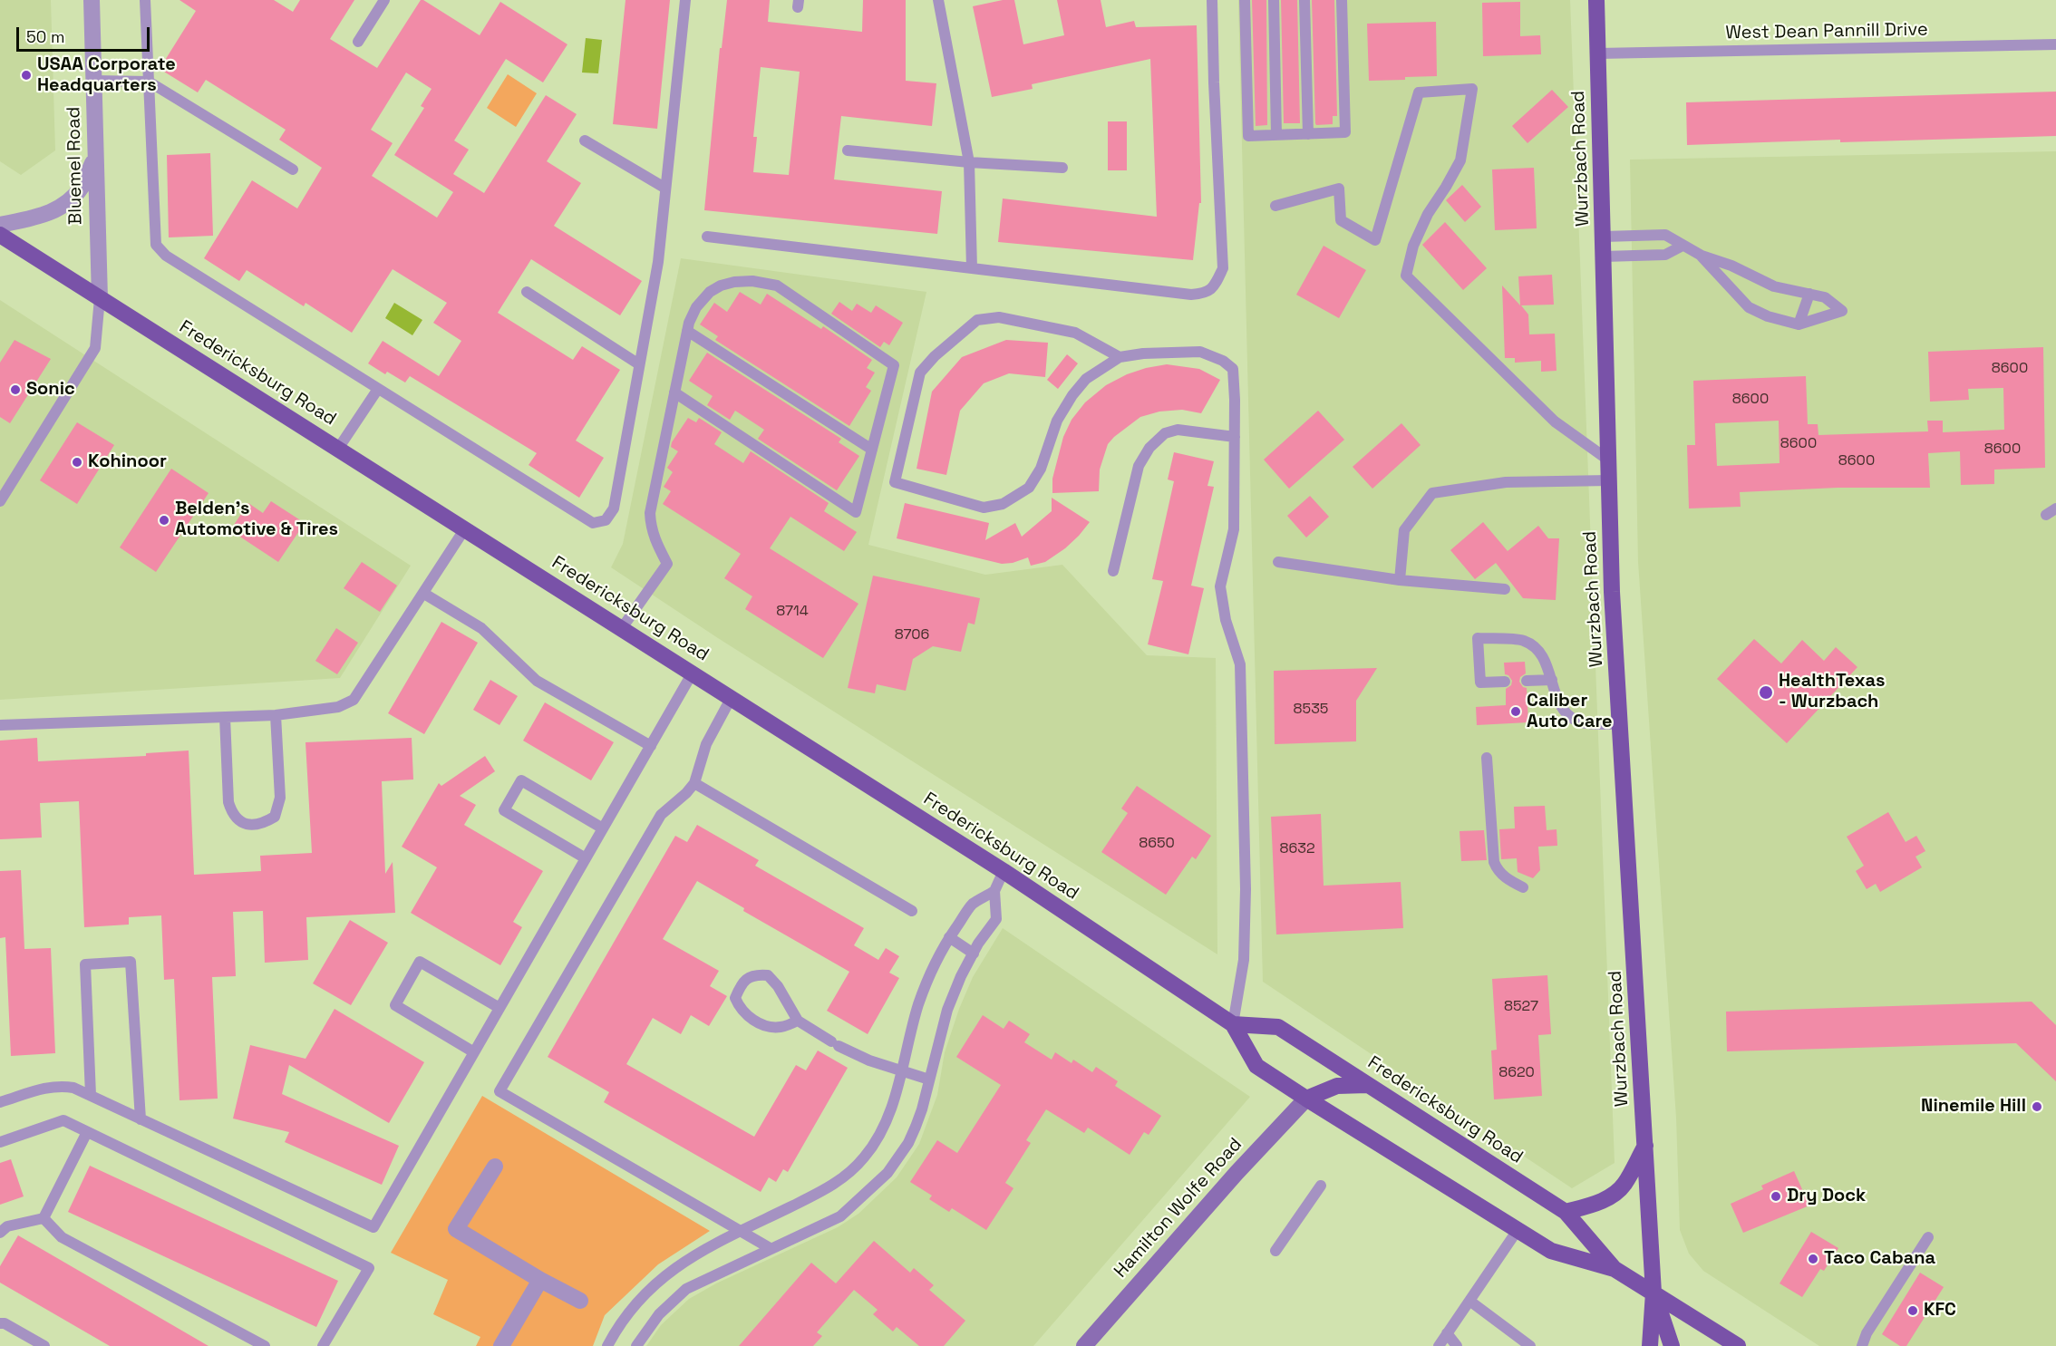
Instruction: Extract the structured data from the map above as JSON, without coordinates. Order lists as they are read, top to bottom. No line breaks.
{"streets":{"main road":["Wurzbach Road","Fredericksburg Road"],"street":["Bluemel Road","Hamilton Wolfe Road"],"lane":["West Dean Pannill Drive"]},"crossings":[["West Dean Pannill Drive","Wurzbach Road"],["Wurzbach Road","Fredericksburg Road"],["Bluemel Road","Fredericksburg Road"],["Fredericksburg Road","Hamilton Wolfe Road"]],"places":["USAA Corporate Headquarters","Sonic","Kohinoor","Belden's Automotive & Tires","HealthTexas - Wurzbach","Caliber Auto Care","Ninemile Hill","Dry Dock","Taco Cabana","KFC"],"house_numbers":["8600","8600","8600","8600","8600","8714","8706","8535","8650","8632","8527","8620"],"scale_bar":"50 m"}
